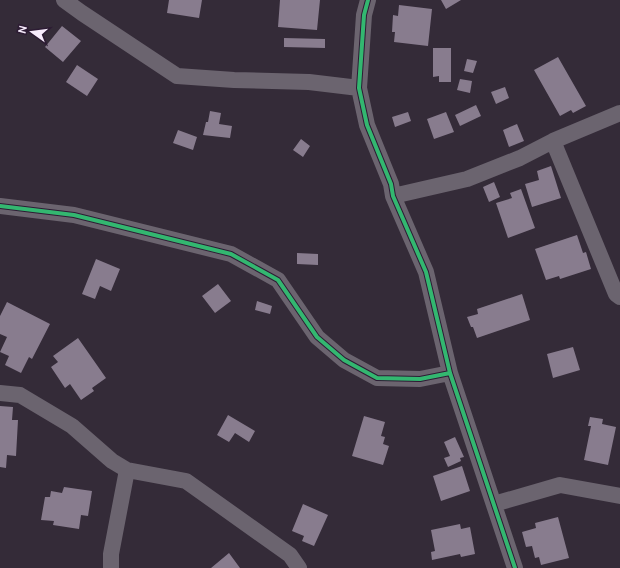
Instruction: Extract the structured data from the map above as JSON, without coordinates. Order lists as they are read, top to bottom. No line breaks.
{"north":"left"}
